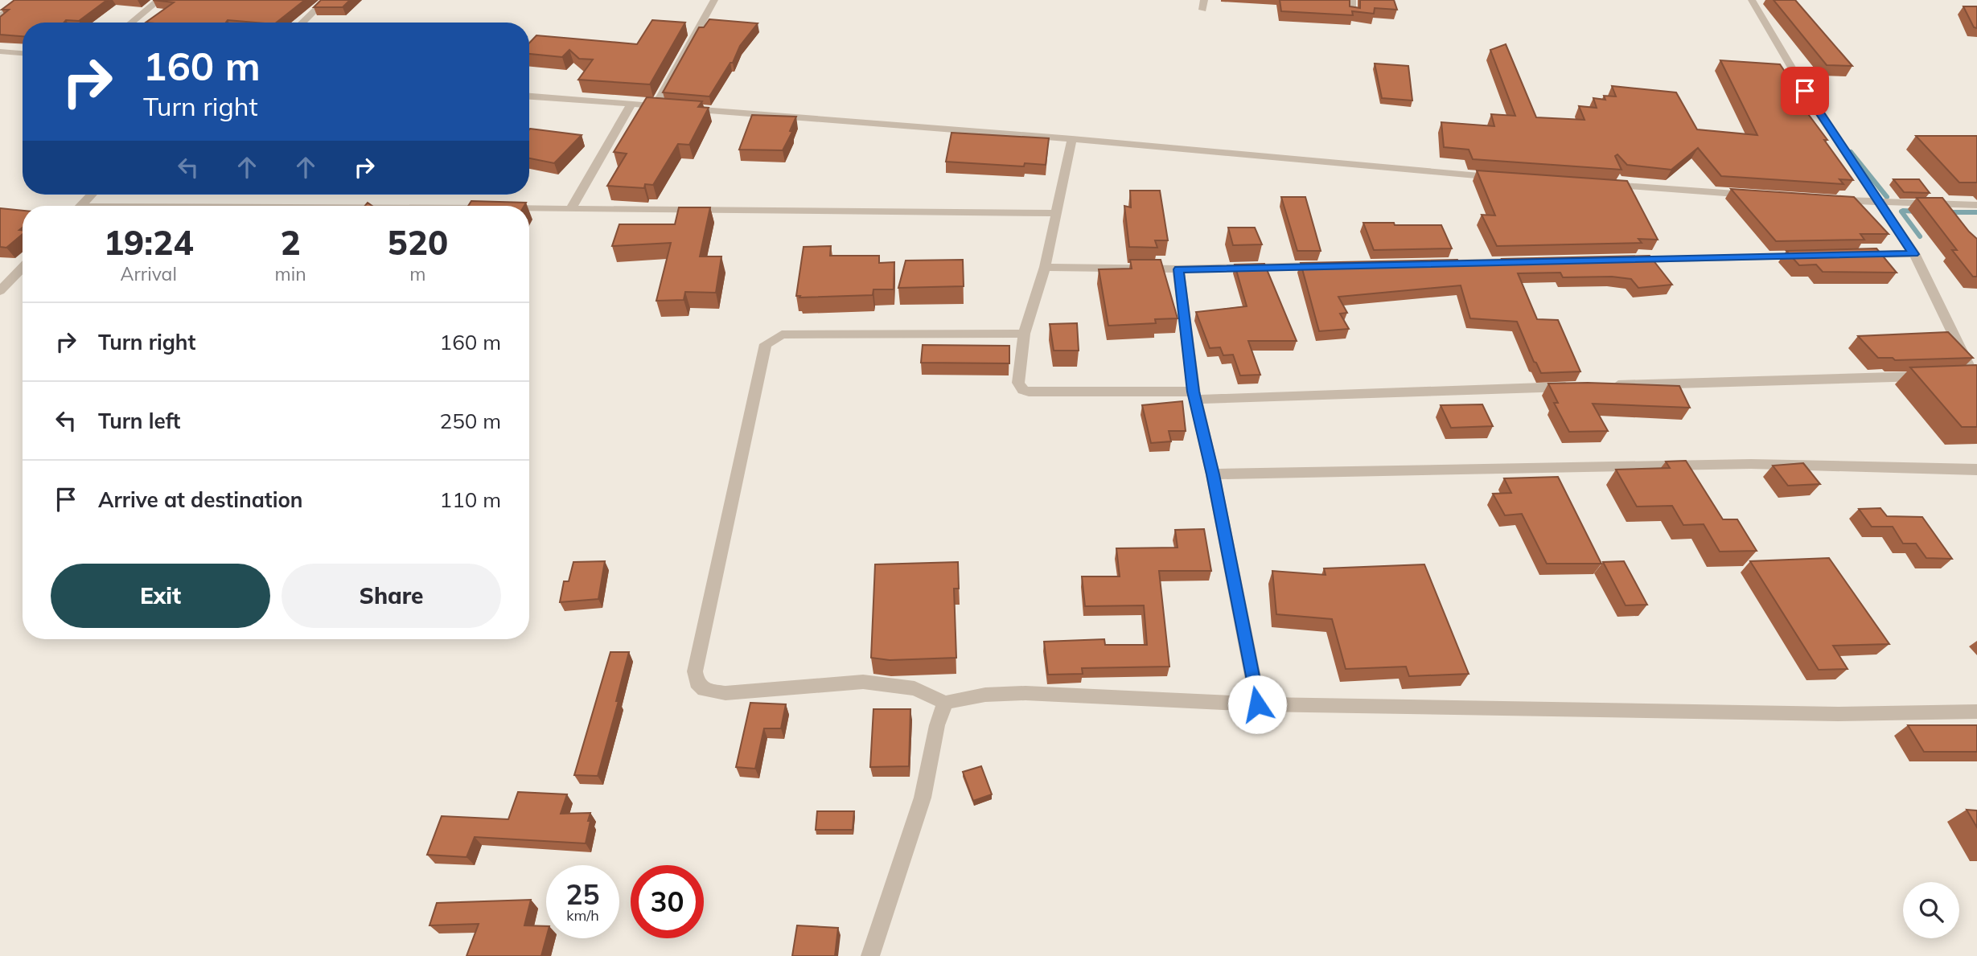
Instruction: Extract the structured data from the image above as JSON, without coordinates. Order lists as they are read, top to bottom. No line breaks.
{"page":{"turn":["160 m","Turn right"],"eta":["19:24","Arrival","2","min","520","m"],"list":[{"name":"Turn right","value":"160 m"},{"name":"Turn left","value":"250 m"},{"name":"Arrive at destination","value":"110 m"}],"buttons":["Exit","Share"],"speed":"25 km/h","limit":"30"}}
